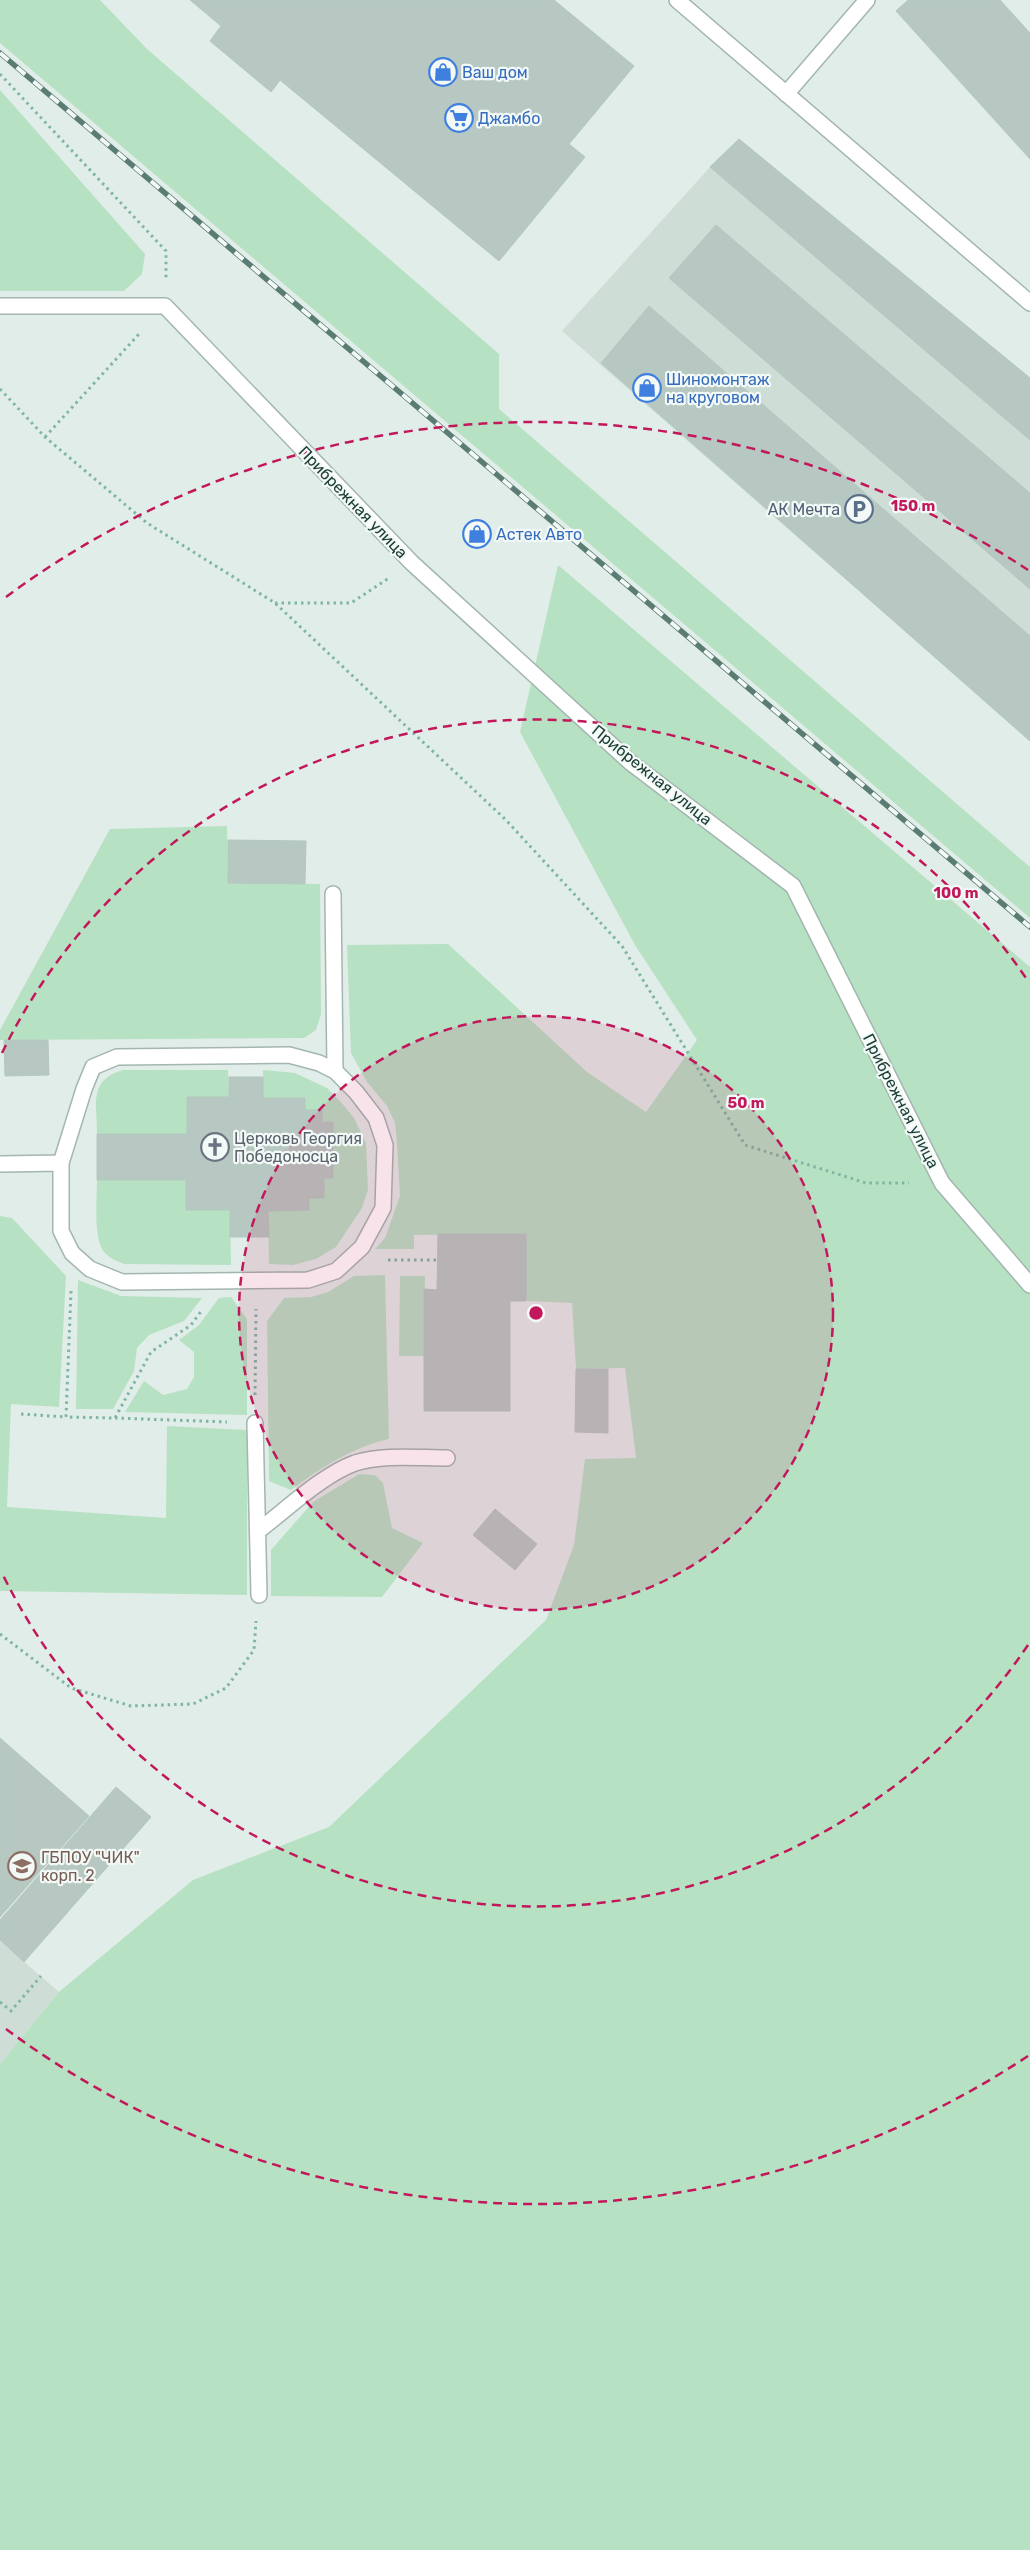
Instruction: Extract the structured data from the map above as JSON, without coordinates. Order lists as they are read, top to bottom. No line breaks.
{"streets":{"street":["Прибрежная улица"]},"places":{"shop":["Ваш дом","Шиномонтаж на круговом","Астек Авто"],"supermarket":["Джамбо"],"parking":["АК Мечта"],"church":["Церковь Георгия Победоносца"],"school or university":["ГБПОУ \"ЧИК\" корп. 2"]},"rings":["150 m","100 m","50 m"]}
